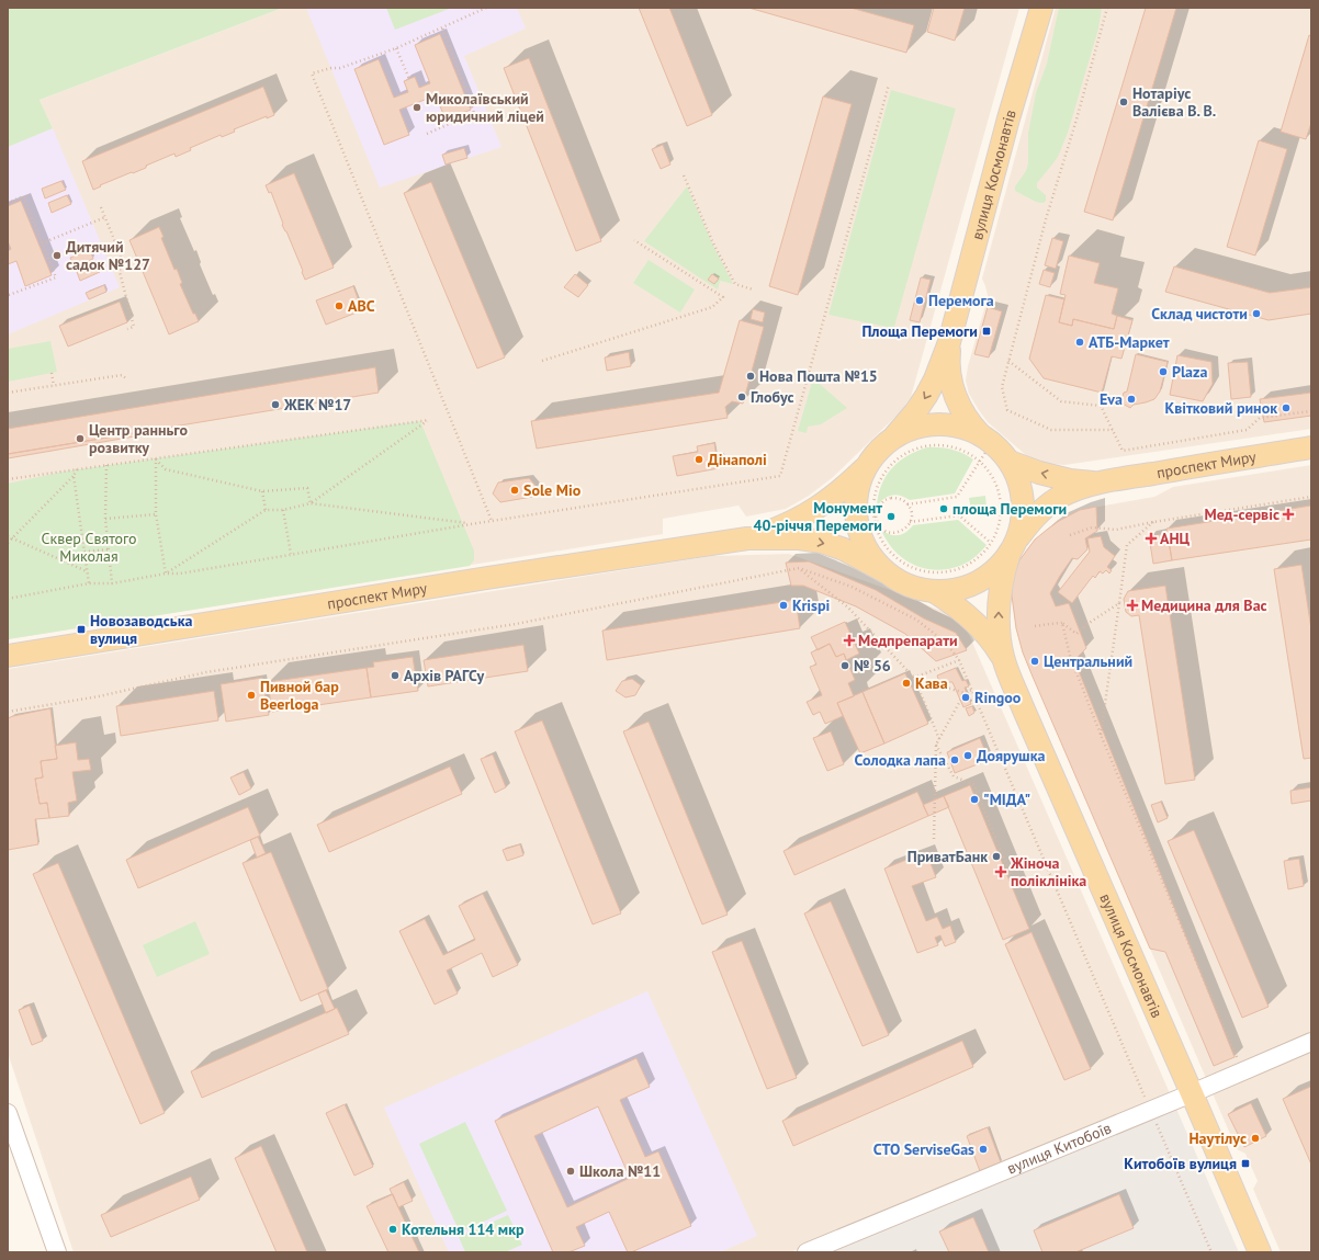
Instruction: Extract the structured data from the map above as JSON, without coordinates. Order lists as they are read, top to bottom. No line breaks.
{"streets":{"main road":["вулиця Космонавтів","проспект Миру"],"street":["вулиця Китобоїв"]},"crossings":[["вулиця Космонавтів","проспект Миру"],["вулиця Космонавтів","вулиця Китобоїв"]],"parks":["Сквер Святого Миколая"],"places":{"other":["Нотаріус Валієва В. В.","Миколаївський юридичний ліцей","Дитячий садок №127","Перемога","ABC","Склад чистоти","АТБ-Маркет","Plaza","Нова Пошта №15","Глобус","Eva","ЖЕК №17","Квітковий ринок","Центр ранньго розвитку","Дінаполі","Sole Mio","площа Перемоги","Монумент 40-річчя Перемоги","Krispi","Центральний","№ 56","Архів РАГСу","Кава","Пивной бар Beerloga","Ringoo","Доярушка","Солодка лапа","\"МІДА\"","ПриватБанк","Наутілус","СТО ServiseGas","Школа №11","Котельня 114 мкр"],"transit":["Площа Перемоги","Новозаводська вулиця","Китобоїв вулиця"],"health":["Мед-сервіс","АНЦ","Медицина для Вас","Медпрепарати","Жіноча поліклініка"]}}
